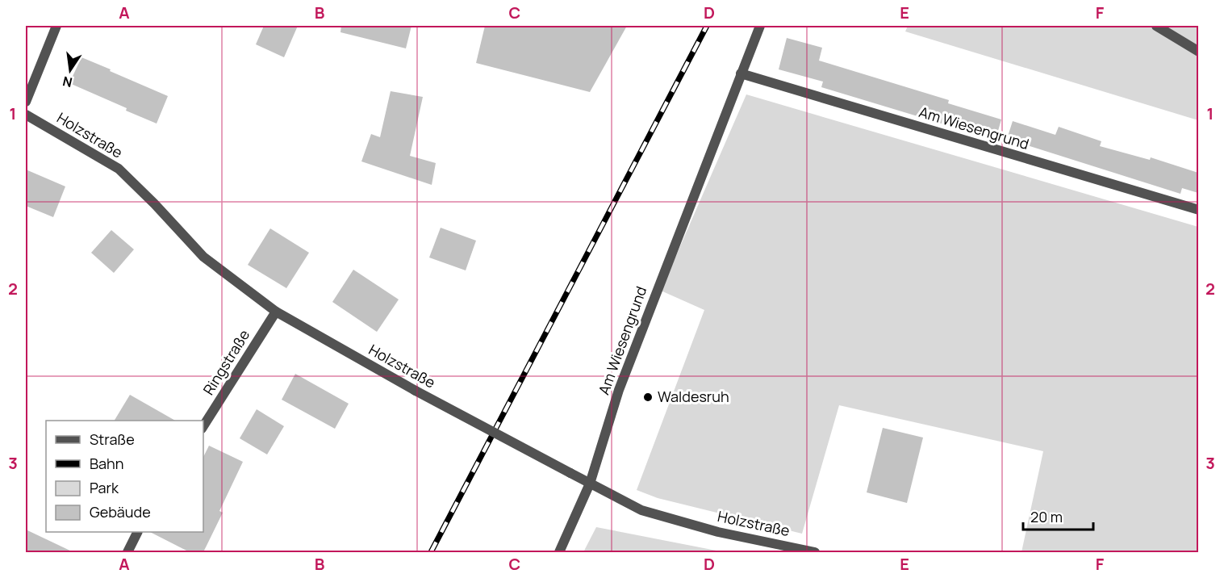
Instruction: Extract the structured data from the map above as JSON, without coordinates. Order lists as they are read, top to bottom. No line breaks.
{"streets":{"street":["Am Wiesengrund","Holzstraße","Ringstraße"]},"crossings":[["Am Wiesengrund","Holzstraße"],["Holzstraße","Ringstraße"]],"places":["Waldesruh"],"legend":["Straße","Bahn","Park","Gebäude"],"scale_bar":"20 m","north":"bottom","grid":{"columns":["A","B","C","D","E","F"],"rows":["1","2","3"]}}
